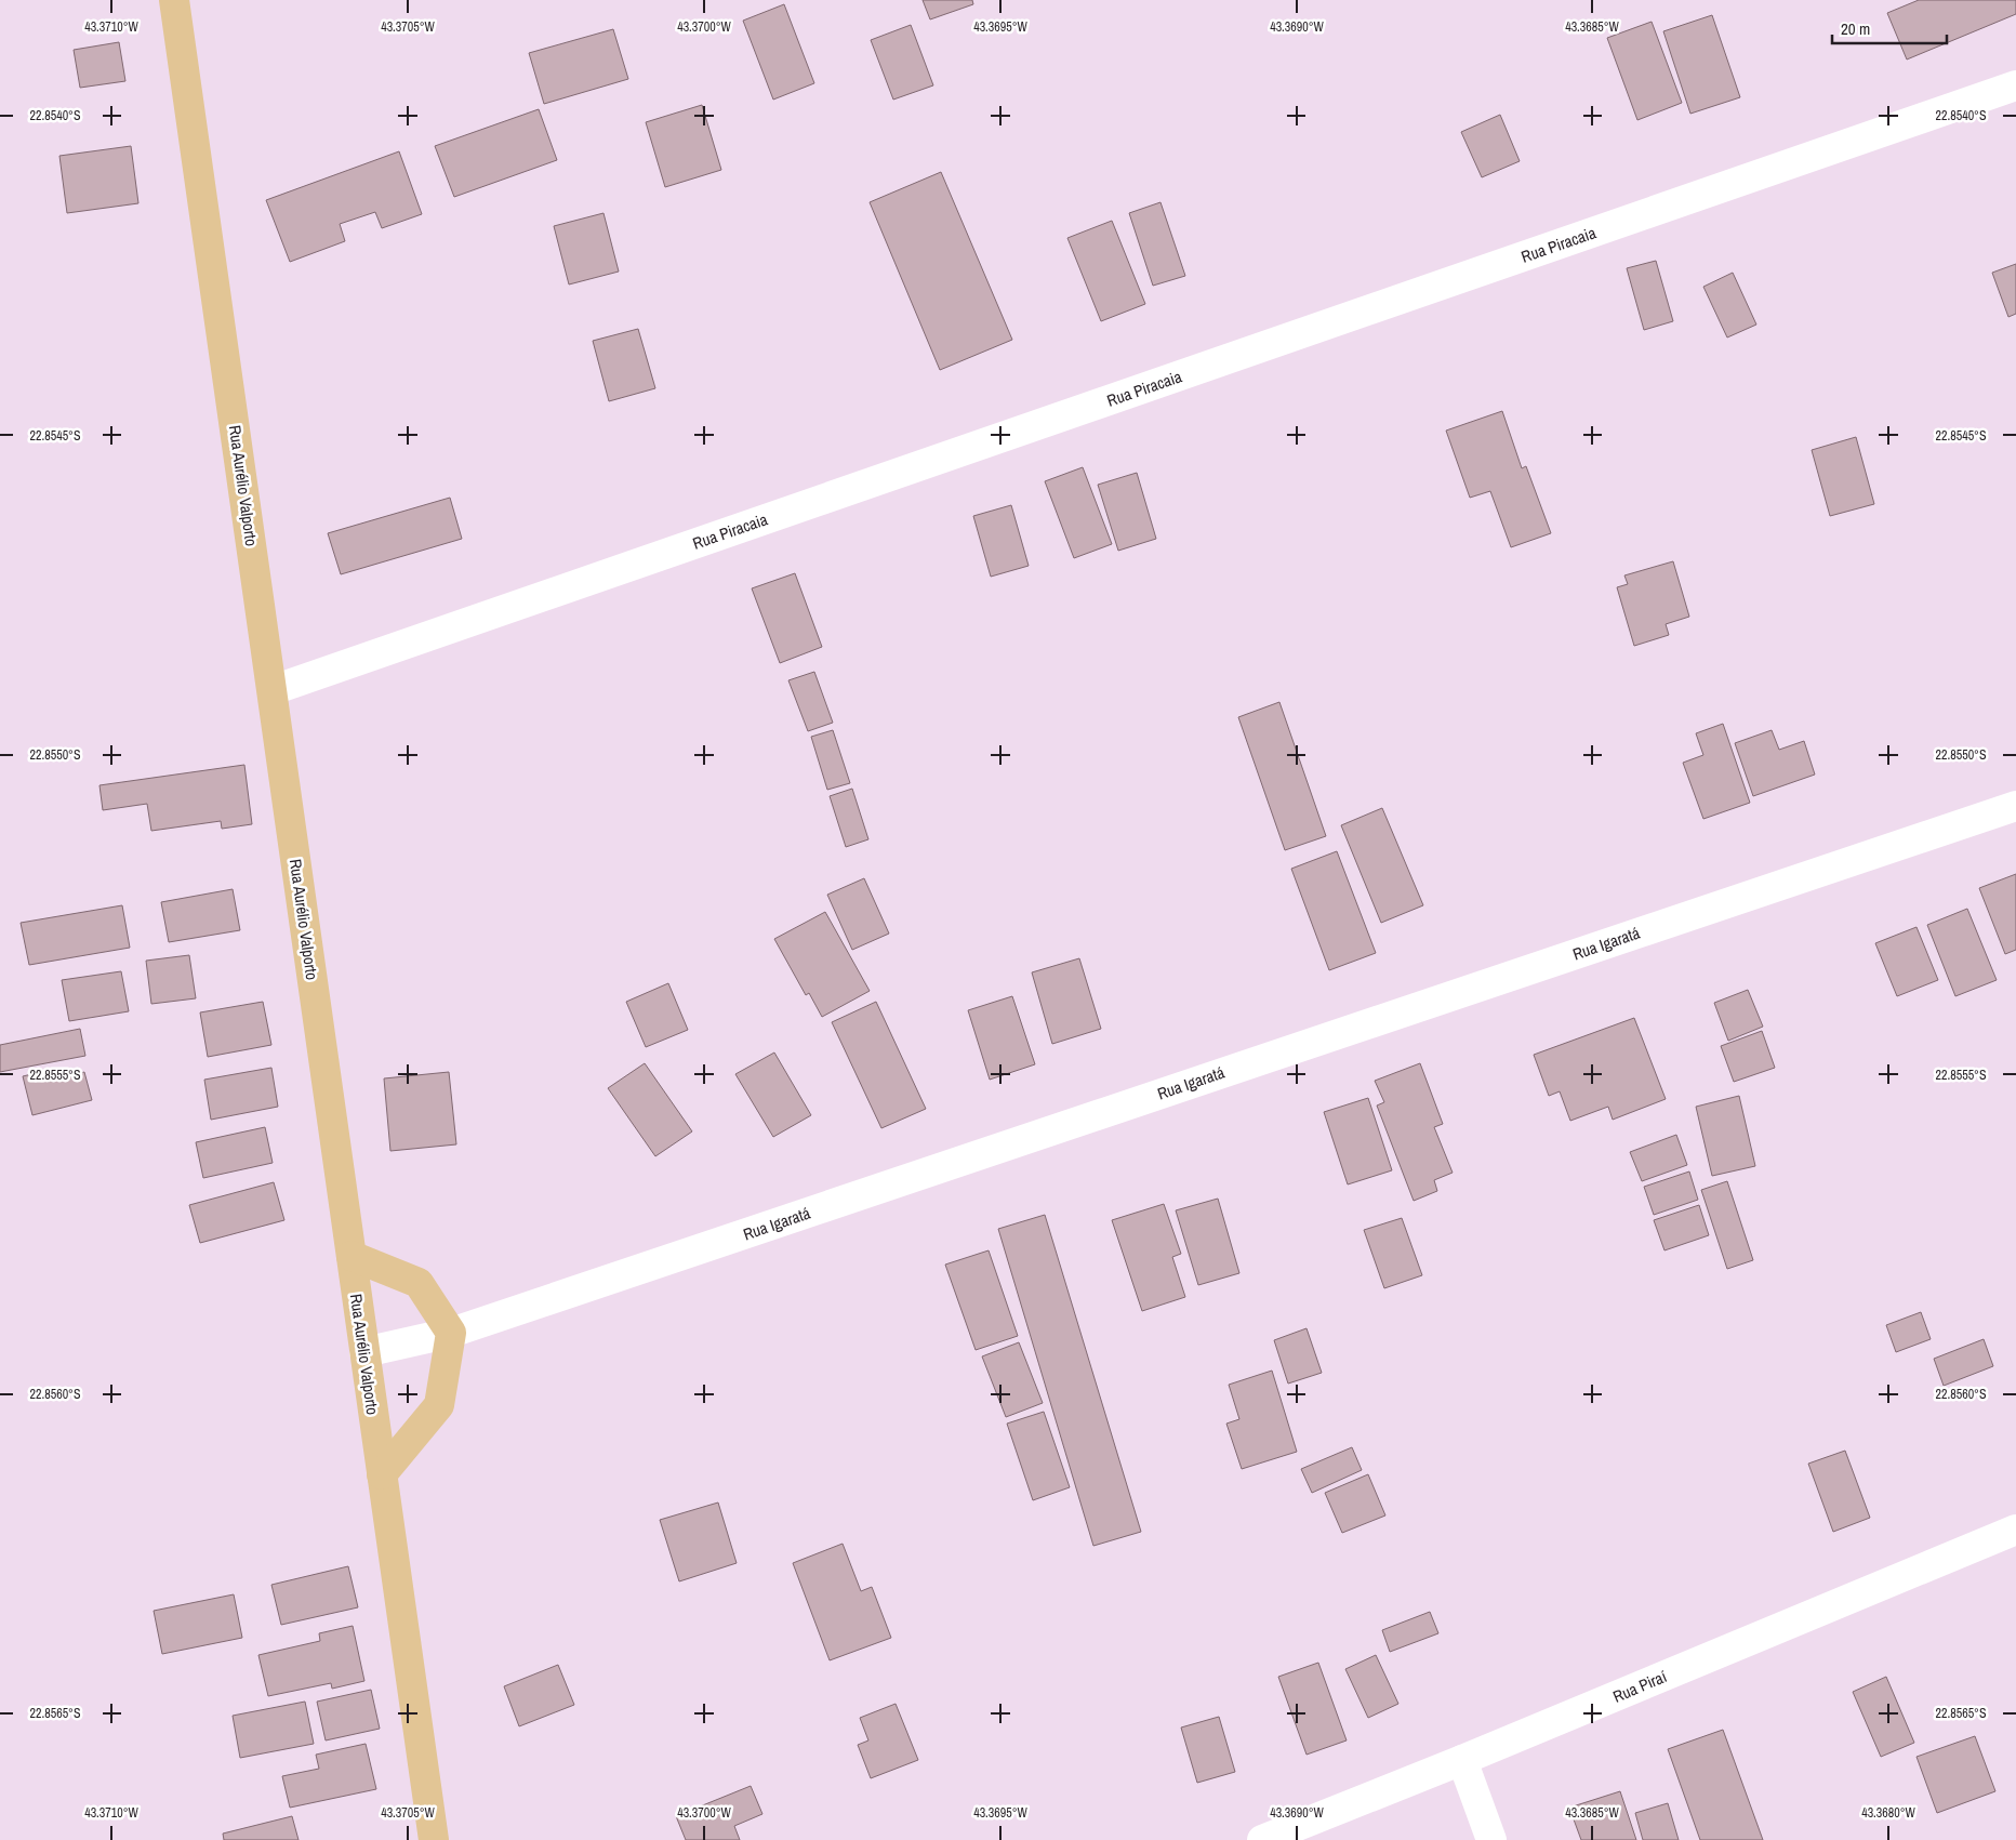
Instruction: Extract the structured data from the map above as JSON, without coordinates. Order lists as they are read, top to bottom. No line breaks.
{"streets":{"main road":["Rua Aurélio Valporto"],"street":["Rua Piracaia","Rua Igaratá","Rua Piraí"]},"crossings":[["Rua Piracaia","Rua Aurélio Valporto"],["Rua Aurélio Valporto","Rua Igaratá"]],"scale_bar":"20 m","coordinates":["43.3710°W","43.3705°W","43.3700°W","43.3695°W","43.3690°W","43.3685°W","22.8540°S","22.8545°S","22.8550°S","22.8555°S","22.8560°S","22.8565°S","43.3680°W"]}
